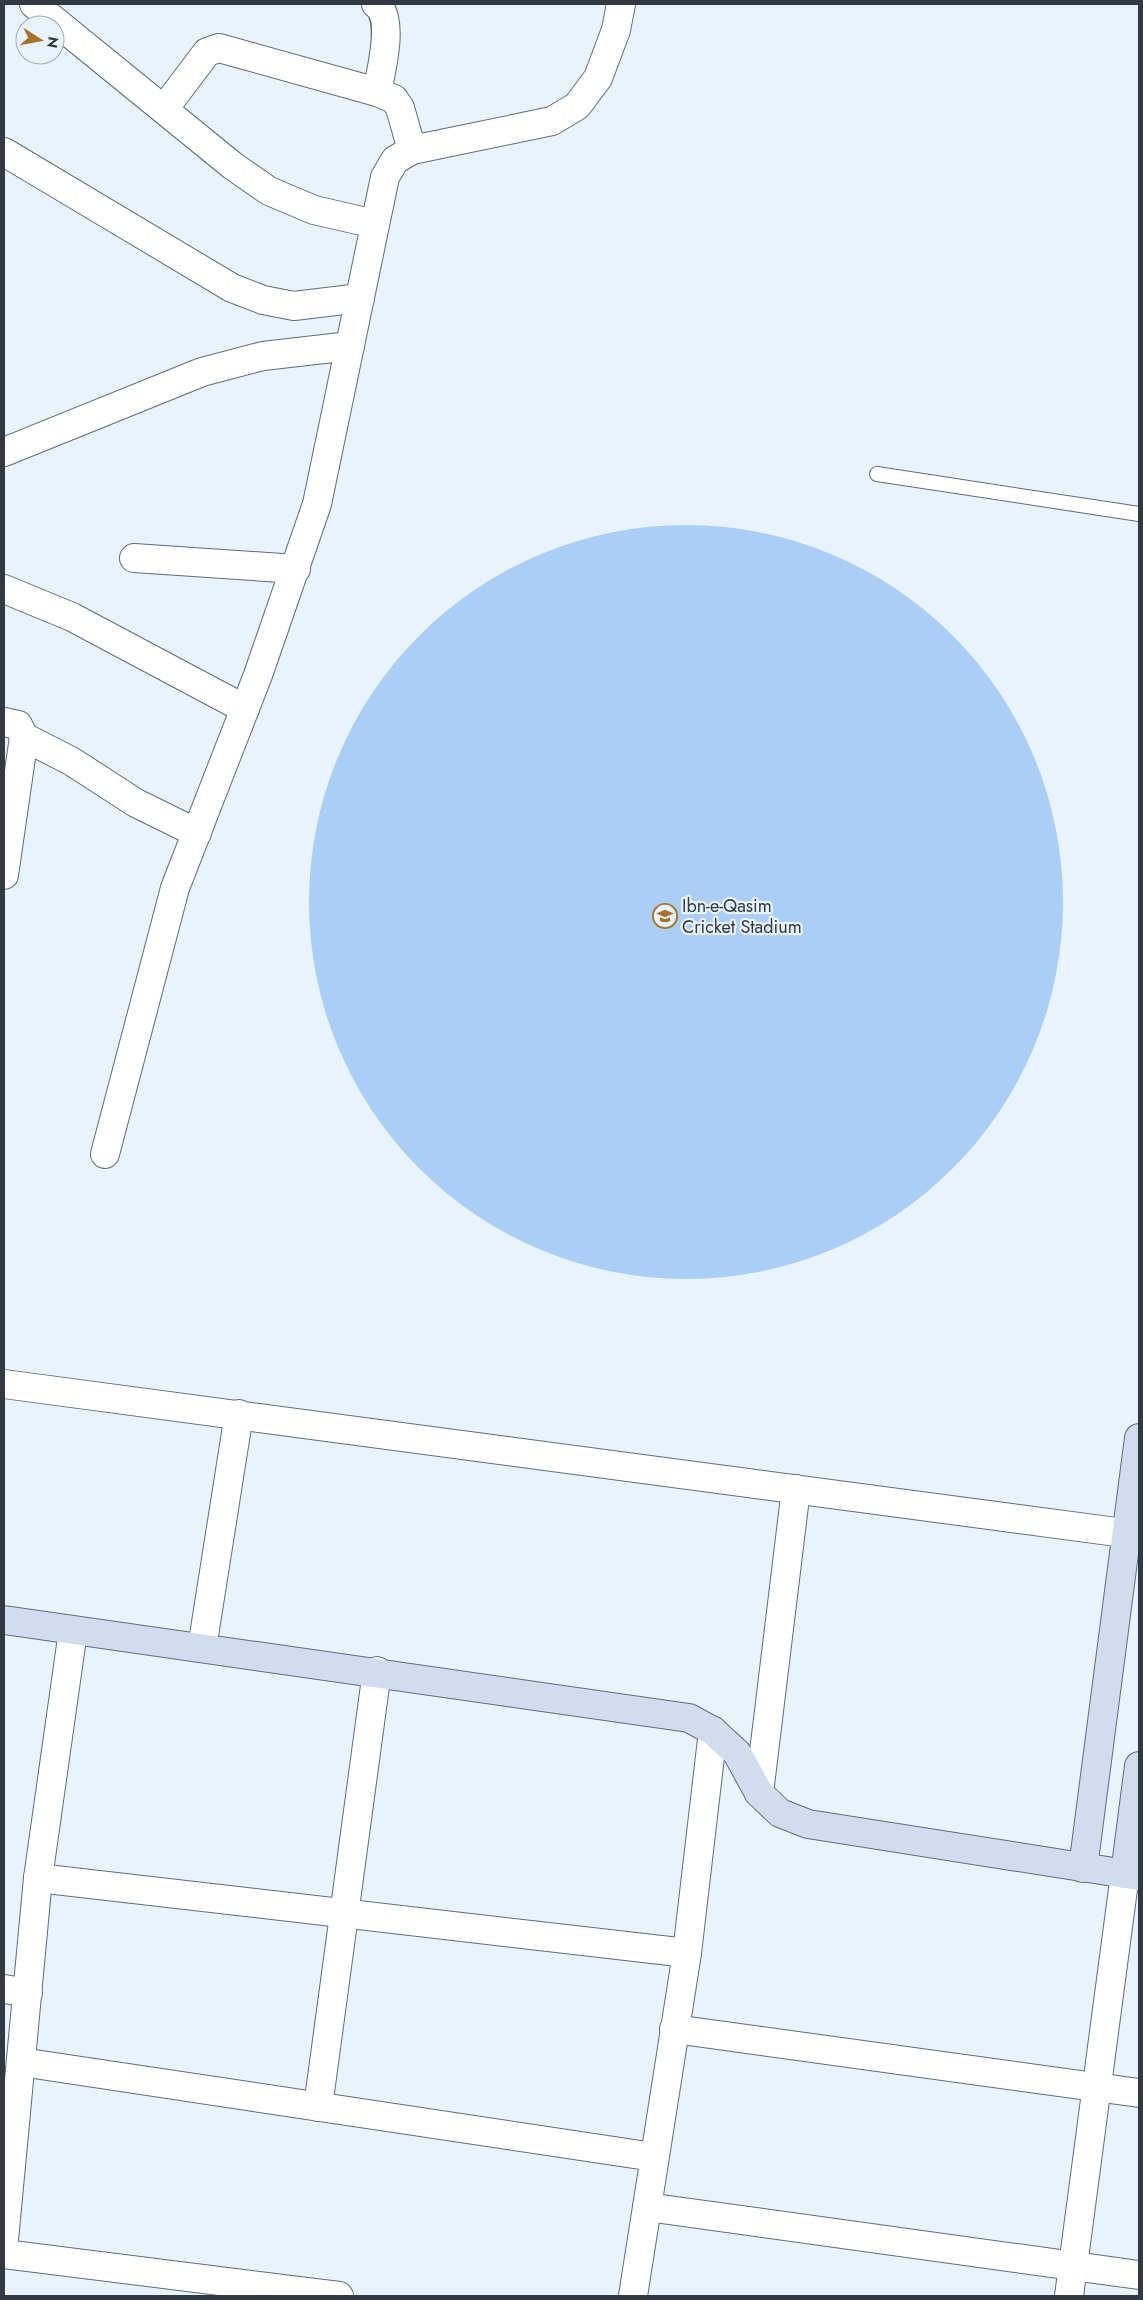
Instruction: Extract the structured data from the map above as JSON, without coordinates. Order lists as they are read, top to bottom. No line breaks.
{"places":{"school or university":["Ibn-e-Qasim Cricket Stadium"]},"north":"right"}
